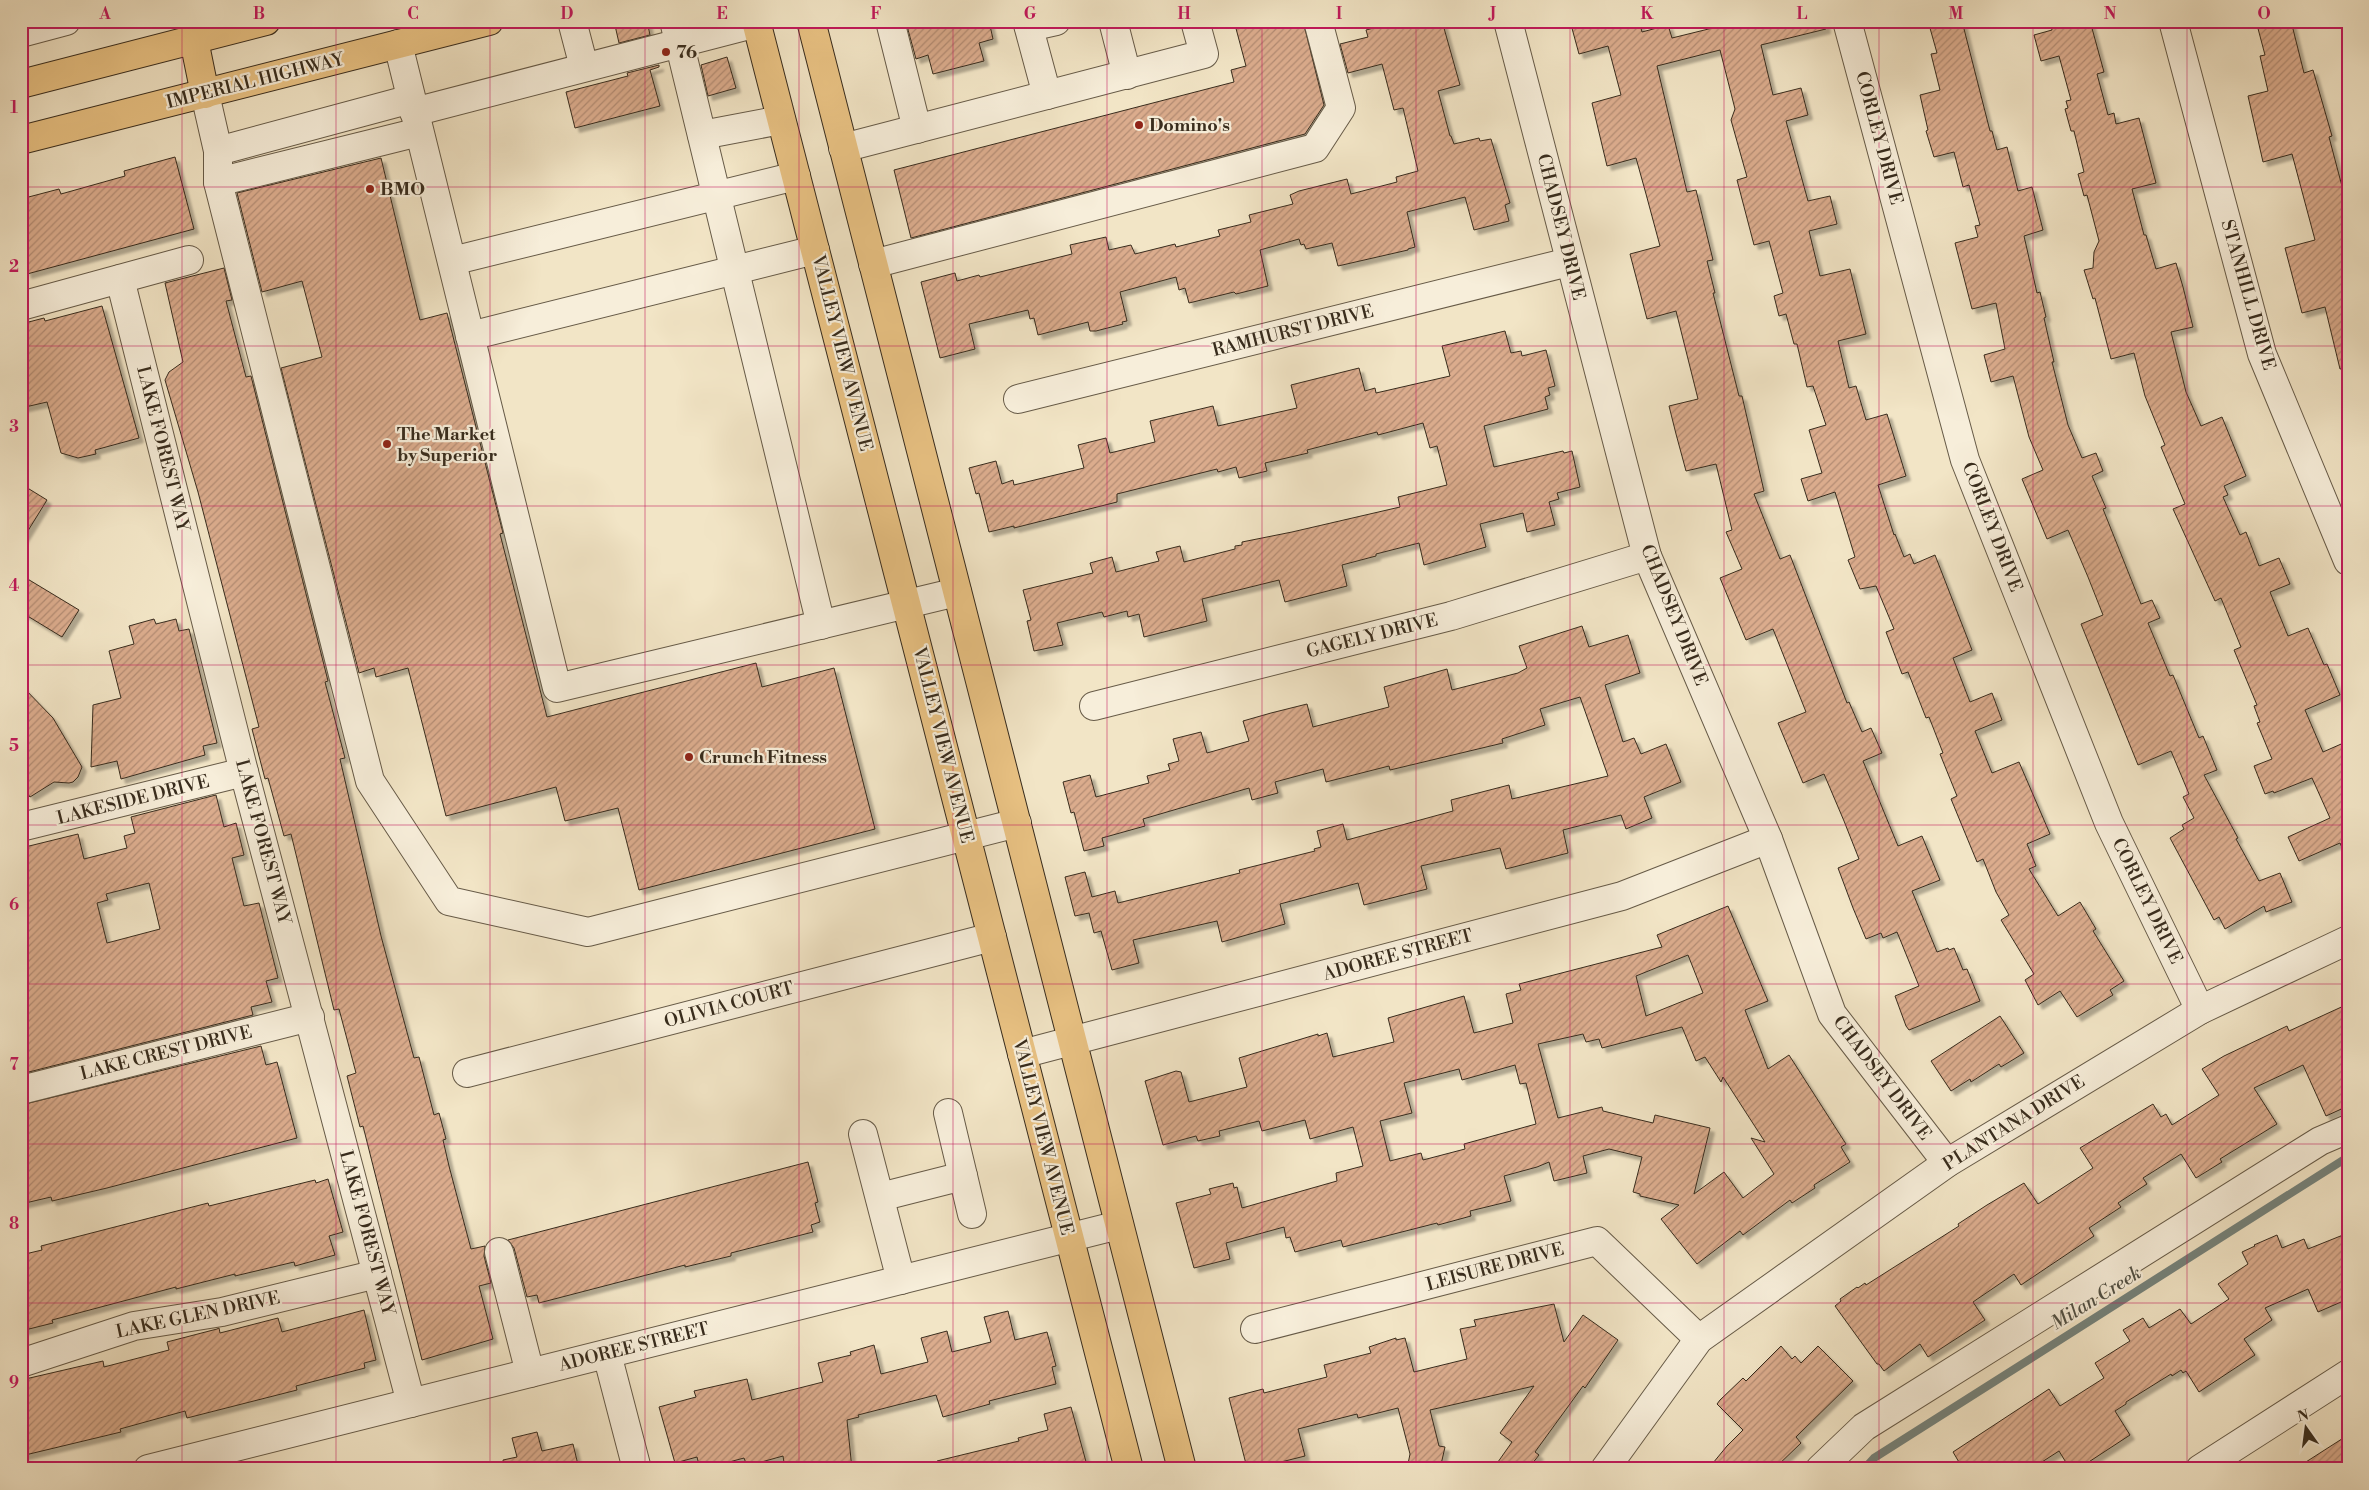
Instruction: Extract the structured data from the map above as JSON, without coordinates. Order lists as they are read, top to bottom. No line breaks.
{"streets":{"main road":["IMPERIAL HIGHWAY","VALLEY VIEW AVENUE"],"street":["CORLEY DRIVE","CHADSEY DRIVE","STANHILL DRIVE","RAMHURST DRIVE","LAKE FOREST WAY","GAGELY DRIVE","LAKESIDE DRIVE","ADOREE STREET","OLIVIA COURT","LAKE CREST DRIVE","PLANTANA DRIVE","LEISURE DRIVE","LAKE GLEN DRIVE"]},"crossings":[["CORLEY DRIVE","PLANTANA DRIVE"],["CHADSEY DRIVE","RAMHURST DRIVE"],["CHADSEY DRIVE","GAGELY DRIVE"],["CHADSEY DRIVE","ADOREE STREET"],["CHADSEY DRIVE","PLANTANA DRIVE"],["VALLEY VIEW AVENUE","ADOREE STREET"],["VALLEY VIEW AVENUE","OLIVIA COURT"],["LAKE FOREST WAY","LAKESIDE DRIVE"],["LAKE FOREST WAY","ADOREE STREET"],["LAKE FOREST WAY","LAKE CREST DRIVE"],["LAKE FOREST WAY","LAKE GLEN DRIVE"],["PLANTANA DRIVE","LEISURE DRIVE"]],"water":["Milan Creek"],"places":["76","Domino's","BMO","The Market by Superior","Crunch Fitness"],"north":"top","grid":{"columns":["A","B","C","D","E","F","G","H","I","J","K","L","M","N","O"],"rows":["1","2","3","4","5","6","7","8","9"]}}
